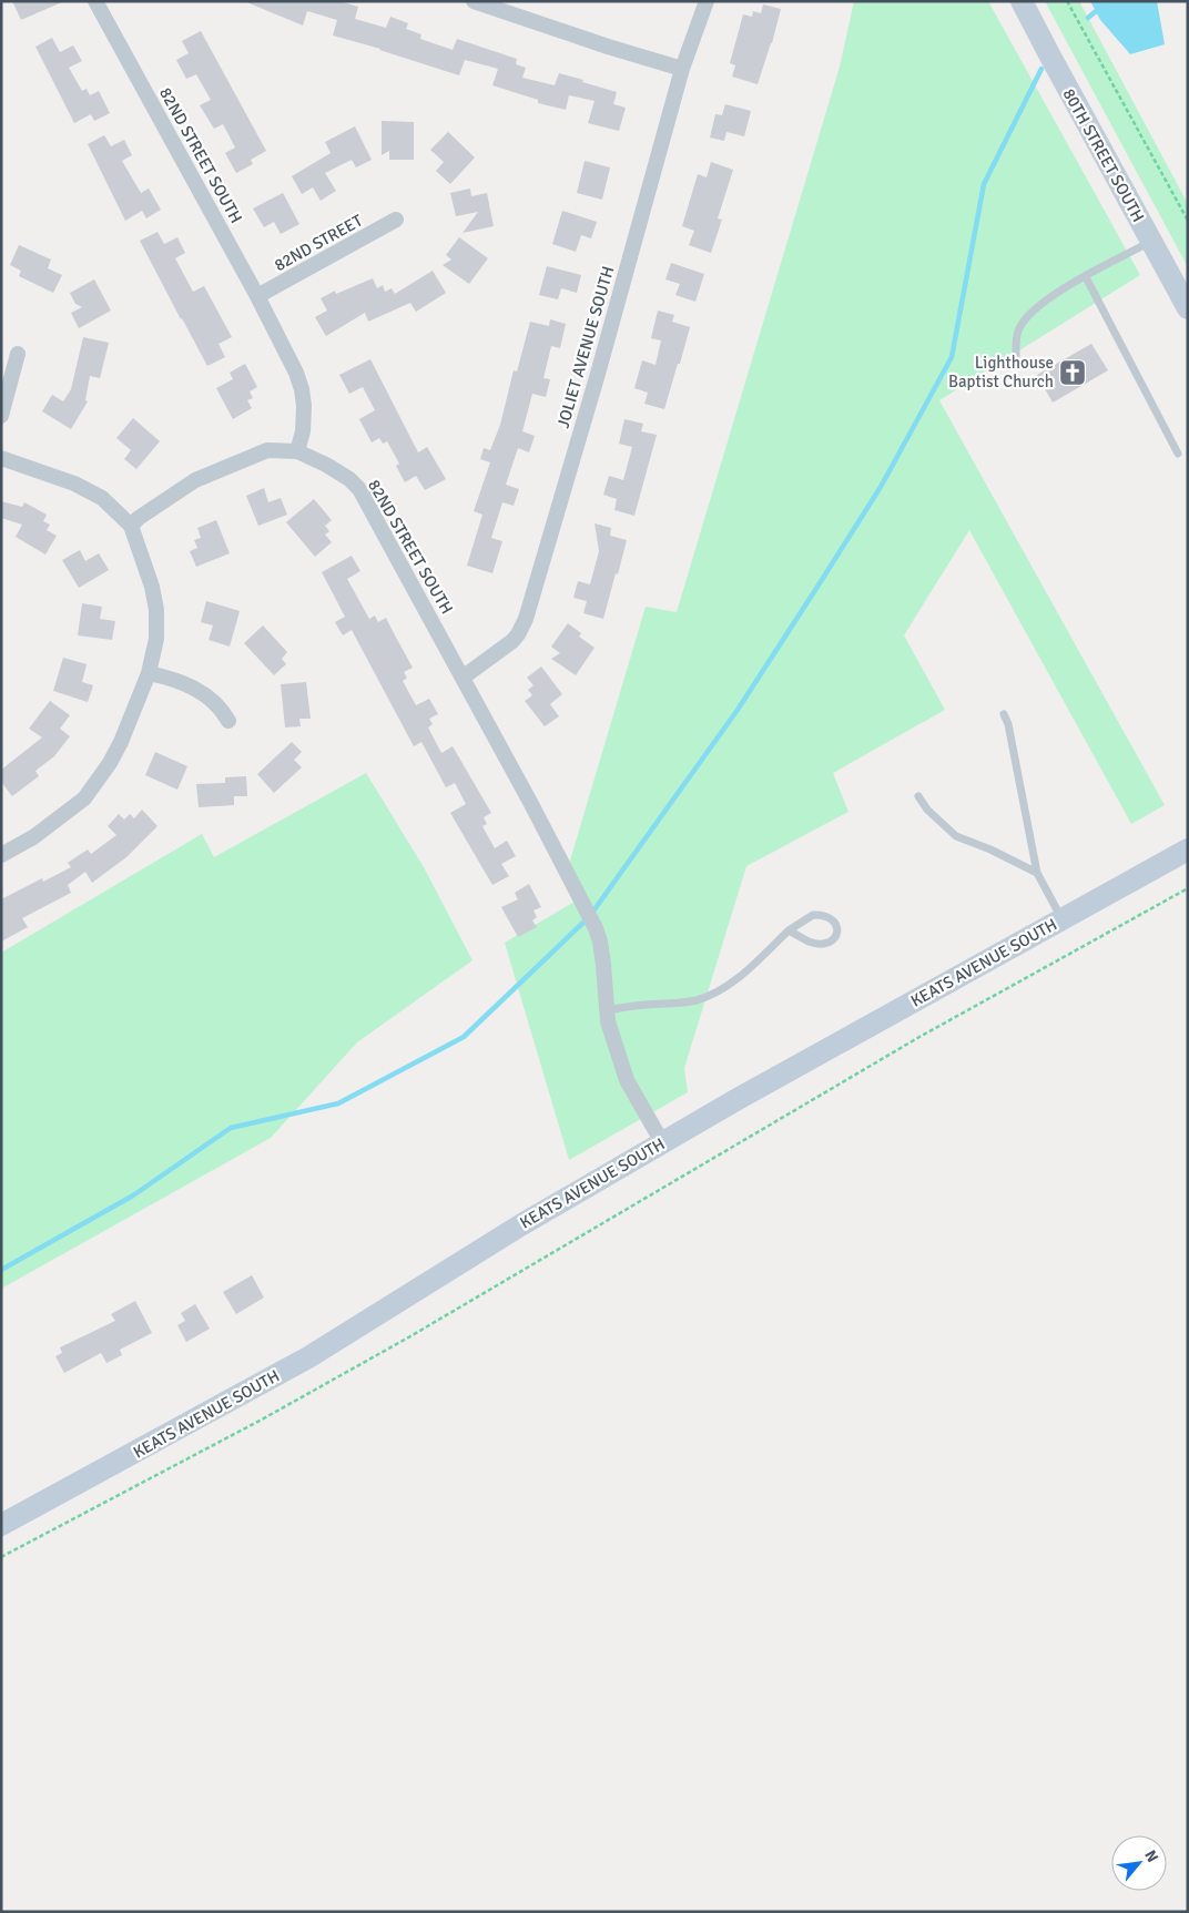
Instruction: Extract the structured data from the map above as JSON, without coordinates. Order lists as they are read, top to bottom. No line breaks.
{"streets":{"main road":["80TH STREET SOUTH","KEATS AVENUE SOUTH"],"street":["82ND STREET SOUTH","82ND STREET","JOLIET AVENUE SOUTH"]},"crossings":[["82ND STREET SOUTH","82ND STREET"],["82ND STREET SOUTH","JOLIET AVENUE SOUTH"],["82ND STREET SOUTH","KEATS AVENUE SOUTH"]],"places":{"church":["Lighthouse Baptist Church"]},"north":"top right"}
